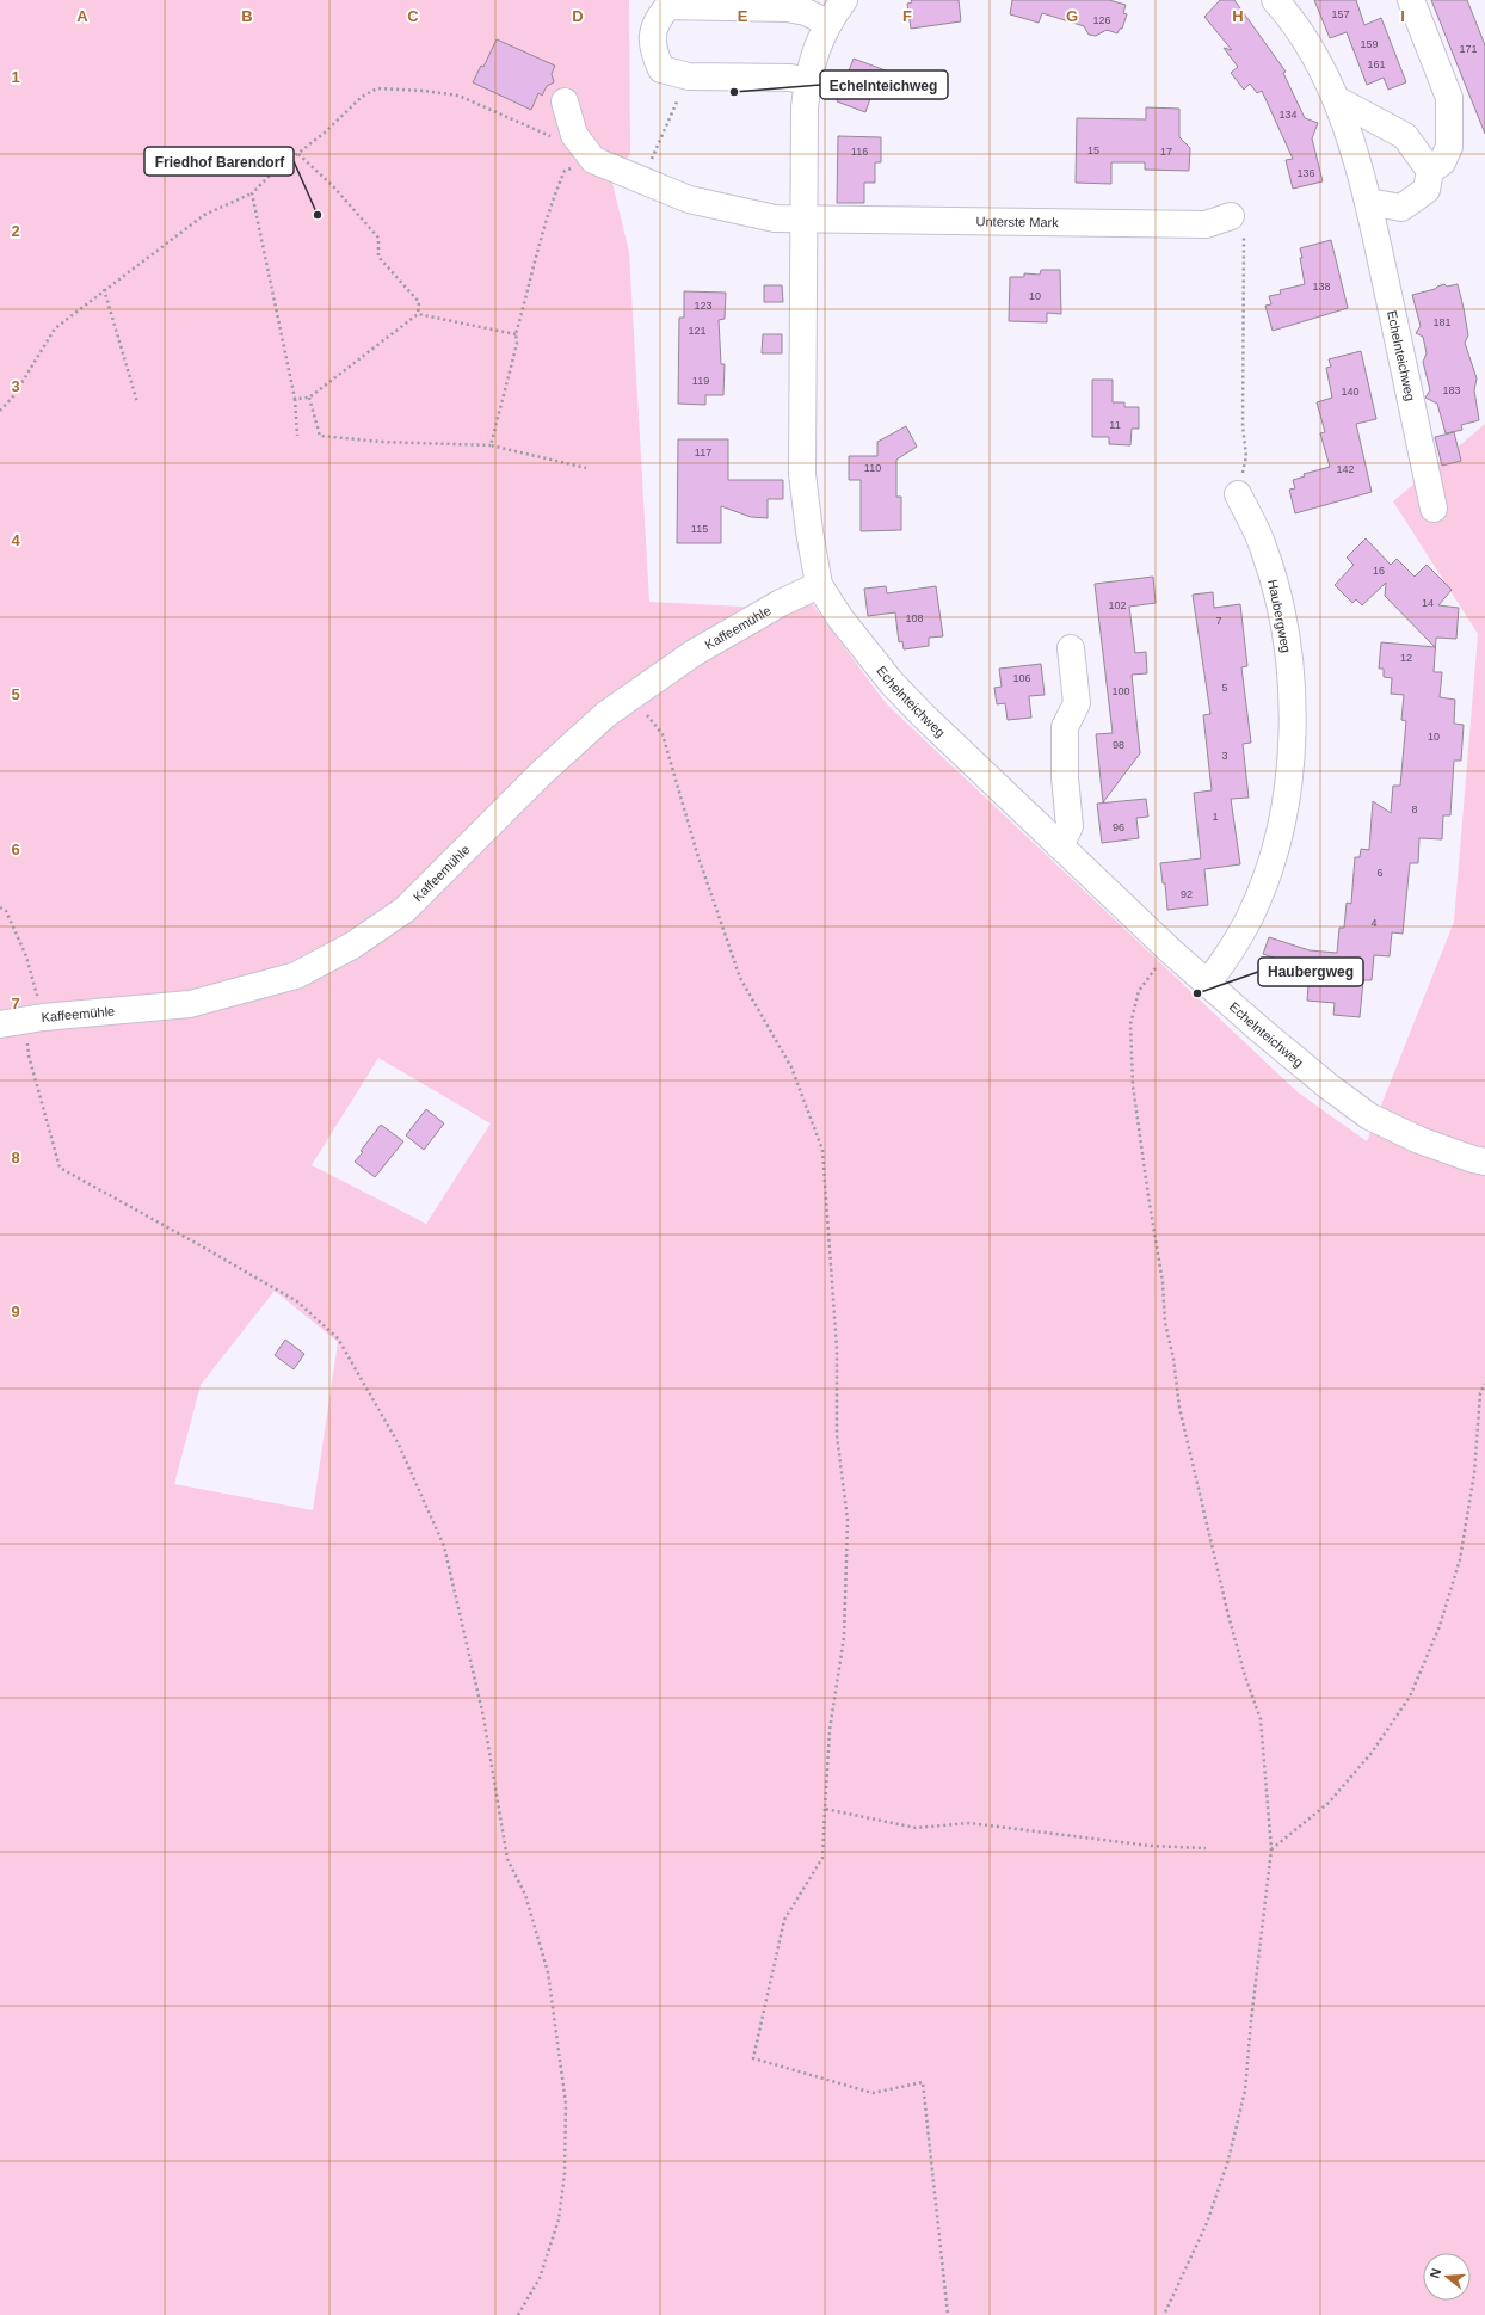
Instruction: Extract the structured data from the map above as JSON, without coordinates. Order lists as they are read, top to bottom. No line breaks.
{"streets":{"street":["Unterste Mark","Echelnteichweg","Haubergweg","Kaffeemühle"]},"crossings":[["Unterste Mark","Echelnteichweg"],["Echelnteichweg","Haubergweg"],["Echelnteichweg","Kaffeemühle"]],"places":["Echelnteichweg","Friedhof Barendorf","Haubergweg"],"house_numbers":["157","126","159","171","161","134","15","116","17","136","138","10","123","181","121","119","183","140","11","117","110","142","115","16","14","102","108","7","12","106","5","100","10","98","3","8","1","96","6","92","4"],"north":"left","grid":{"columns":["A","B","C","D","E","F","G","H","I"],"rows":["1","2","3","4","5","6","7","8","9"]}}
